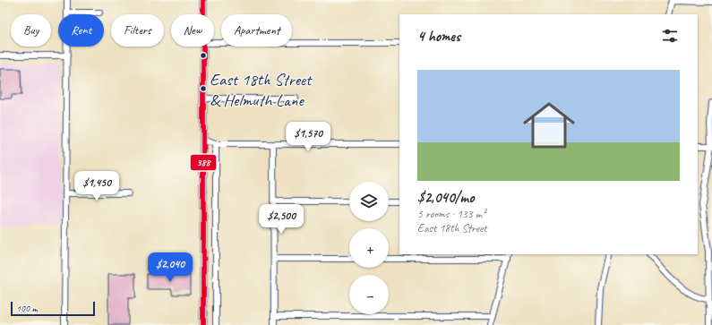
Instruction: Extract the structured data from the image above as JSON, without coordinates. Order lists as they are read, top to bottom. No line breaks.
{"places":["East 18th Street & Helmuth Lane"],"lines":["transit line 388"],"scale_bar":"100 m","page":{"chip":["Buy","Rent","Filters","New","Apartment"],"heading":"4 homes","list":[{"name":"$2,040/mo","note":"5 rooms · 133 m² · East 18th Street"}],"price":["$1,570","$1,450","$2,500","$2,040"],"map_buttons":["+","−"],"scale":"100 m"}}
